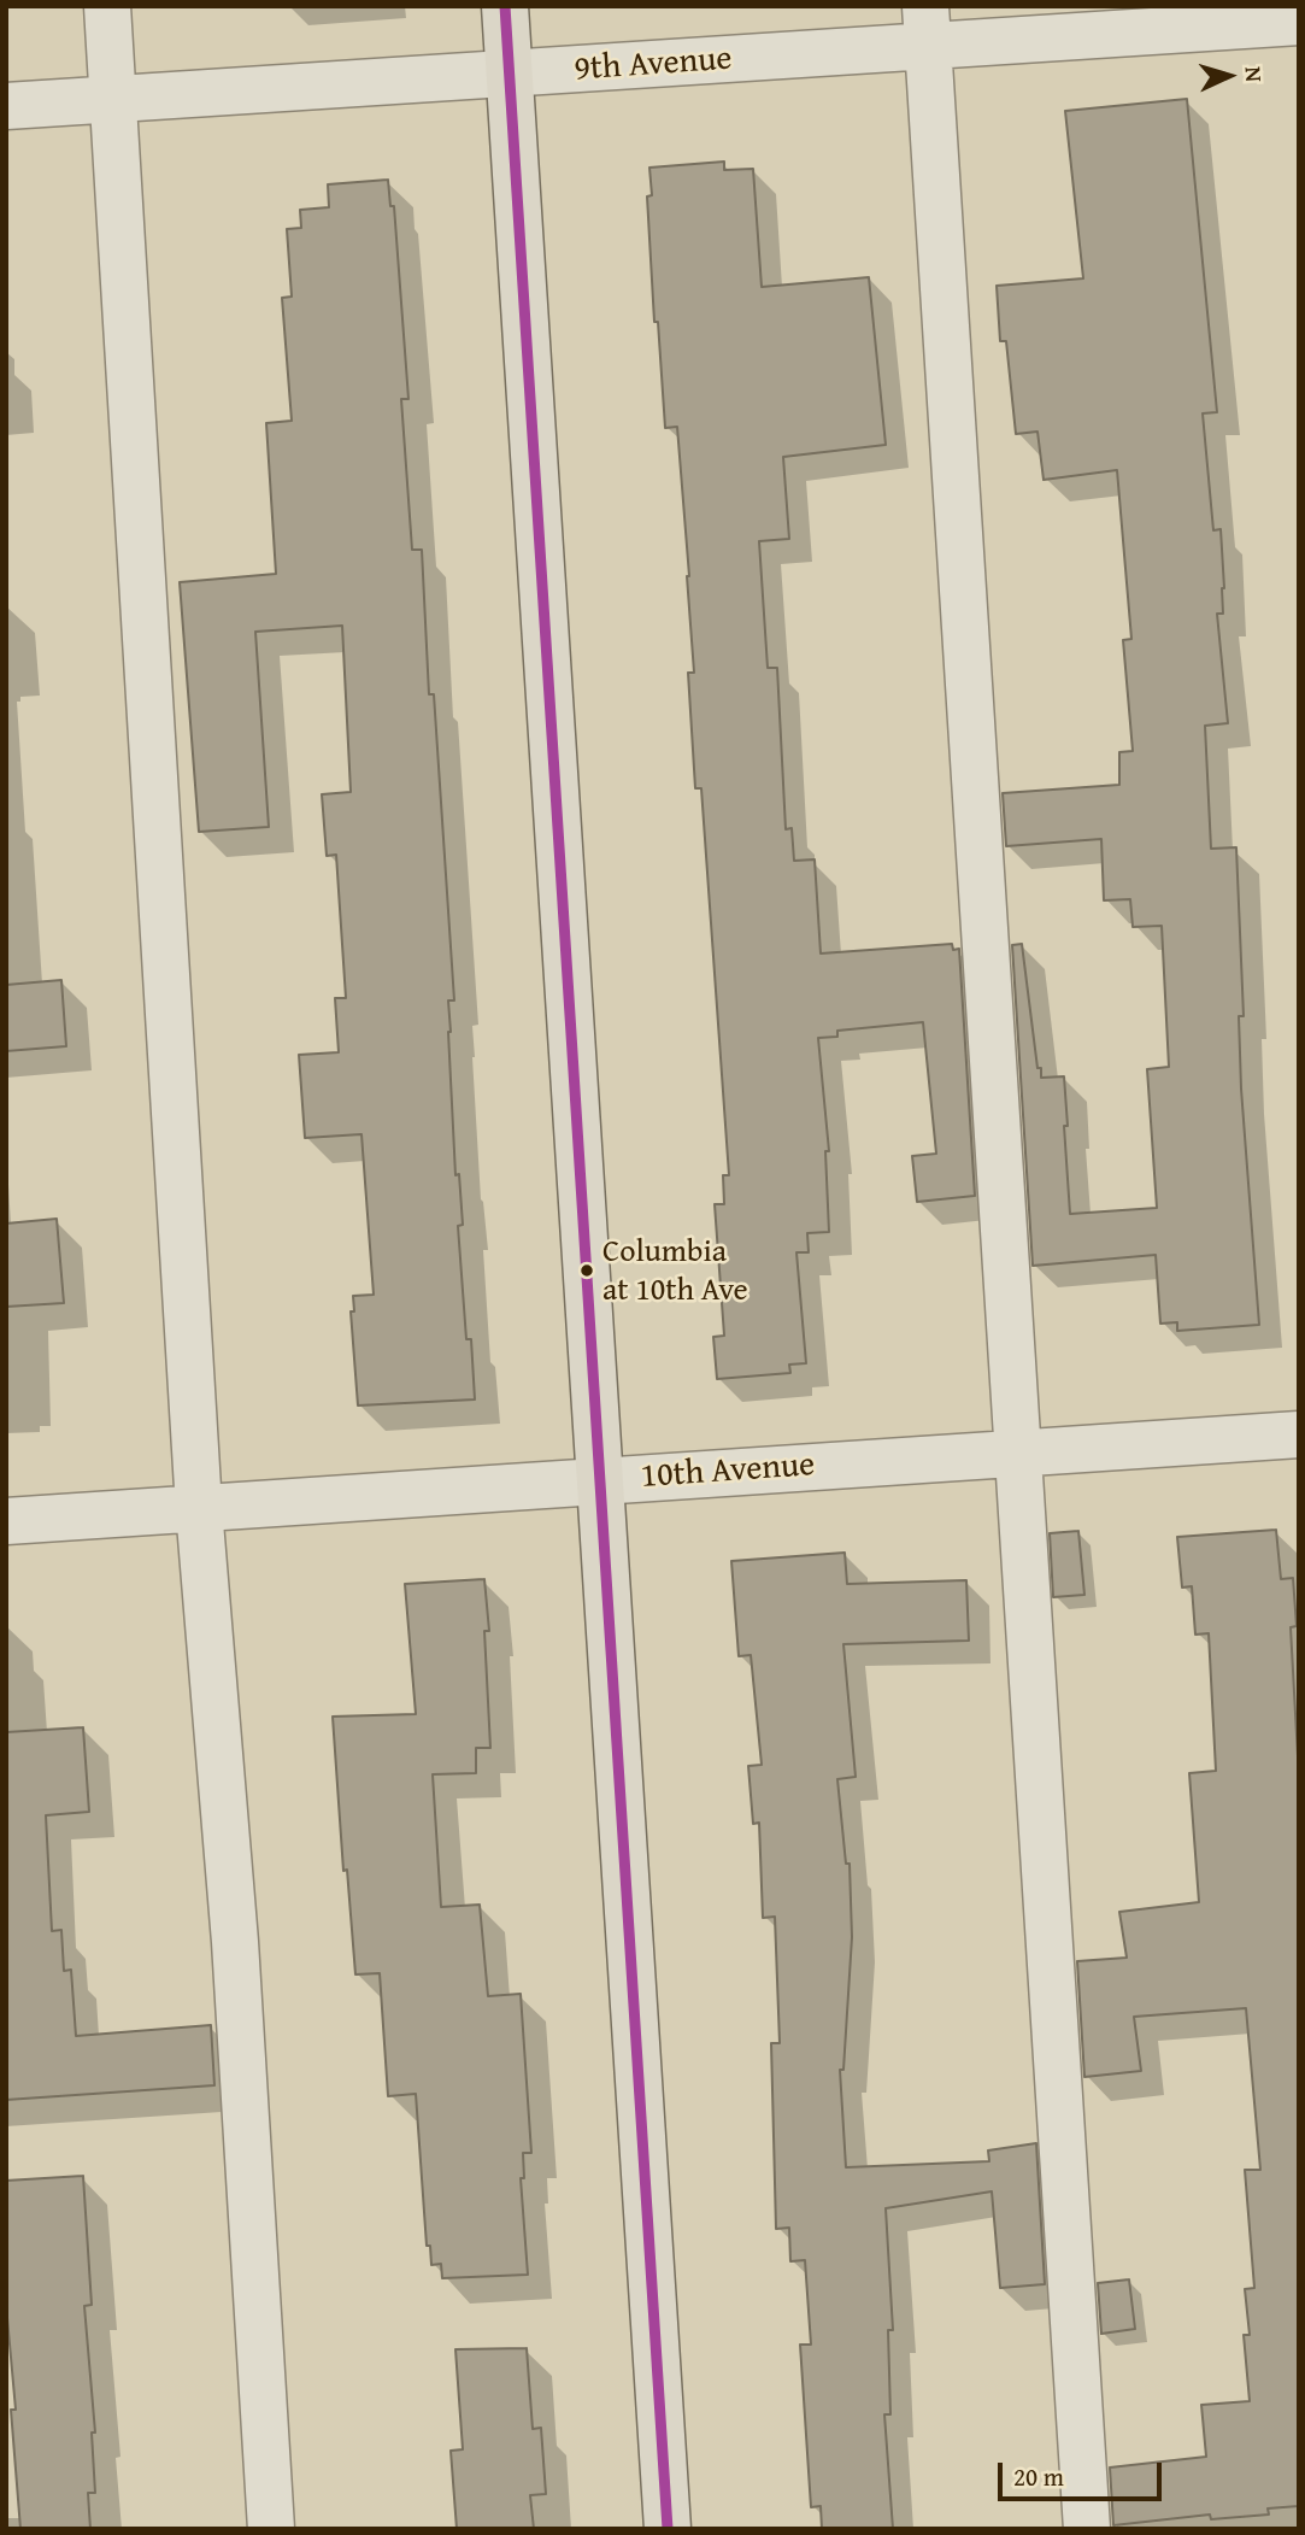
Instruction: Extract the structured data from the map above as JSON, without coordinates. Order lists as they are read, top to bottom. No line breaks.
{"streets":{"street":["9th Avenue","10th Avenue"]},"places":["Columbia at 10th Ave"],"scale_bar":"20 m","north":"right"}
